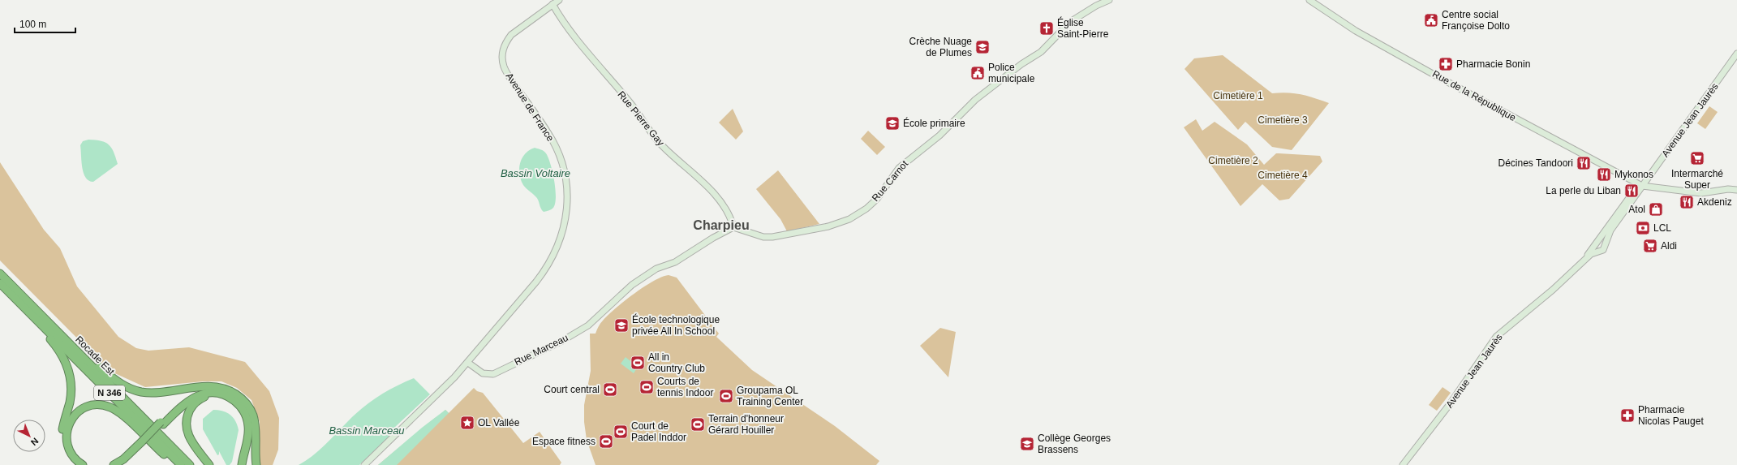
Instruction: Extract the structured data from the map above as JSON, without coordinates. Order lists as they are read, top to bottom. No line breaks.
{"streets":{"highway":["Rocade Est","N 346"],"street":["Rue de la République","Avenue de France","Rue Pierre Gay","Avenue Jean Jaurès","Rue Carnot","Rue Marceau"]},"crossings":[["Rue de la République","Avenue Jean Jaurès"],["Avenue de France","Rue Pierre Gay"],["Avenue de France","Rue Marceau"],["Rue Pierre Gay","Rue Carnot"],["Rue Pierre Gay","Rue Marceau"],["Rue Carnot","Rue Marceau"]],"districts":["Charpieu"],"water":["Bassin Voltaire","Bassin Marceau"],"parks":["Cimetière 1","Cimetière 3","Cimetière 2","Cimetière 4"],"places":{"public building":["Centre social Françoise Dolto","Police municipale"],"church":["Église Saint-Pierre"],"school or university":["Crèche Nuage de Plumes","École primaire","École technologique privée All In School","Collège Georges Brassens"],"pharmacy":["Pharmacie Bonin","Pharmacie Nicolas Pauget"],"supermarket":["Intermarché Super","Aldi"],"restaurant":["Décines Tandoori","Mykonos","La perle du Liban","Akdeniz"],"shop":["Atol"],"bank":["LCL"],"sports":["All in Country Club","Courts de tennis Indoor","Court central","Groupama OL Training Center","Terrain d'honneur Gérard Houiller","Court de Padel Inddor","Espace fitness"],"place":["OL Vallée"]},"scale_bar":"100 m","north":"bottom right"}
